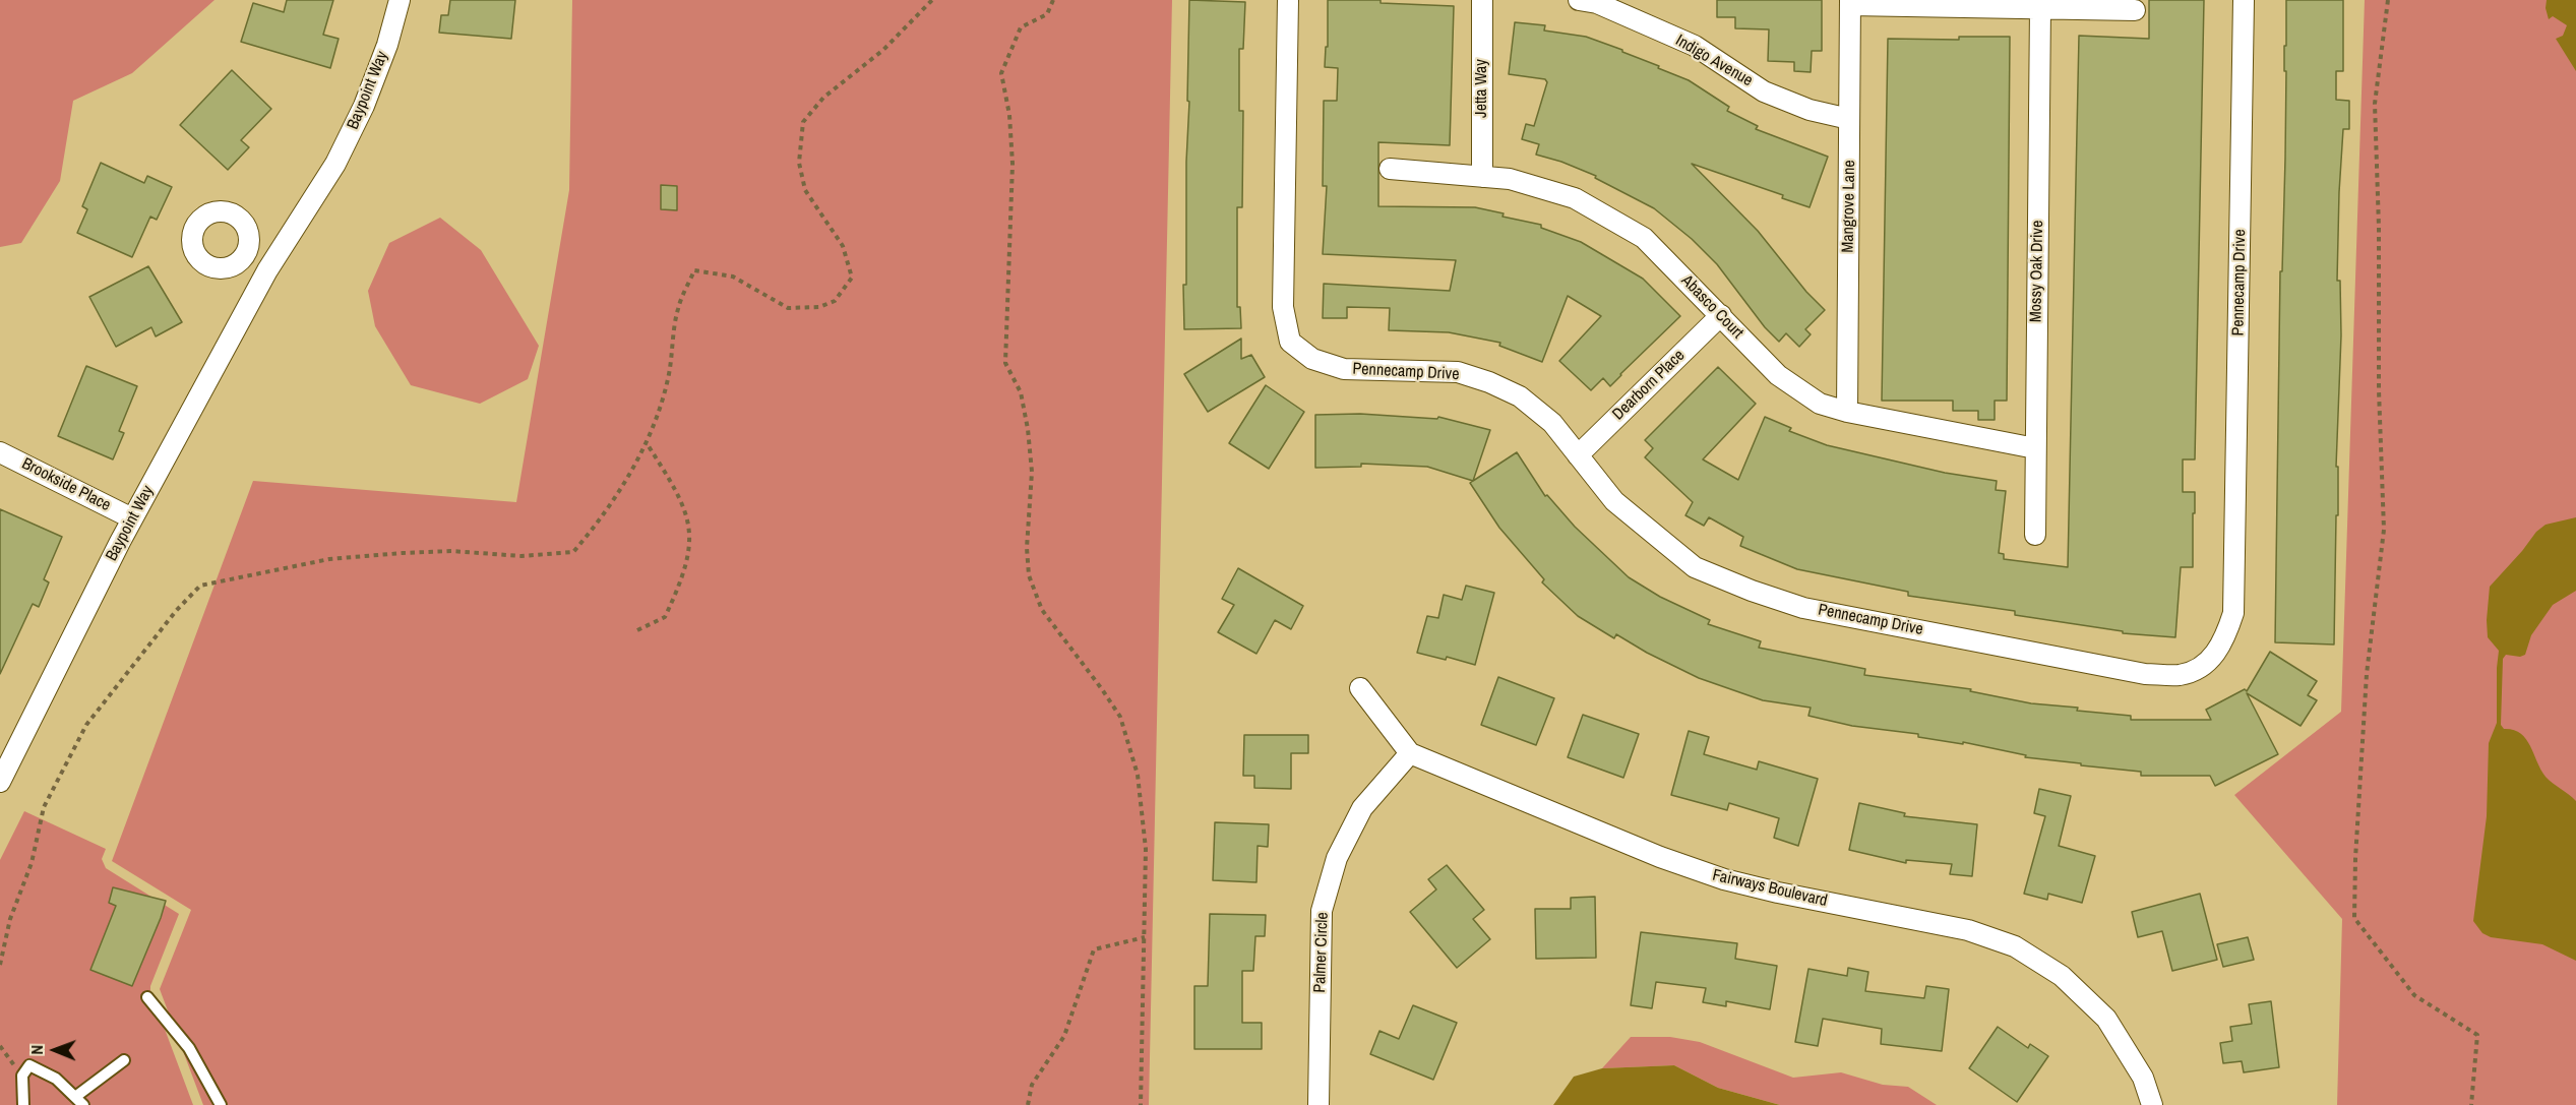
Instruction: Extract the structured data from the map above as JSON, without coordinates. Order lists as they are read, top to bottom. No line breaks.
{"streets":{"street":["Indigo Avenue","Jetta Way","Baypoint Way","Mangrove Lane","Mossy Oak Drive","Pennecamp Drive","Abasco Court","Dearborn Place","Brookside Place","Fairways Boulevard","Palmer Circle"]},"crossings":[["Indigo Avenue","Mangrove Lane"],["Jetta Way","Abasco Court"],["Baypoint Way","Brookside Place"],["Mangrove Lane","Abasco Court"],["Mossy Oak Drive","Abasco Court"],["Pennecamp Drive","Dearborn Place"],["Abasco Court","Dearborn Place"],["Fairways Boulevard","Palmer Circle"]],"north":"left"}
